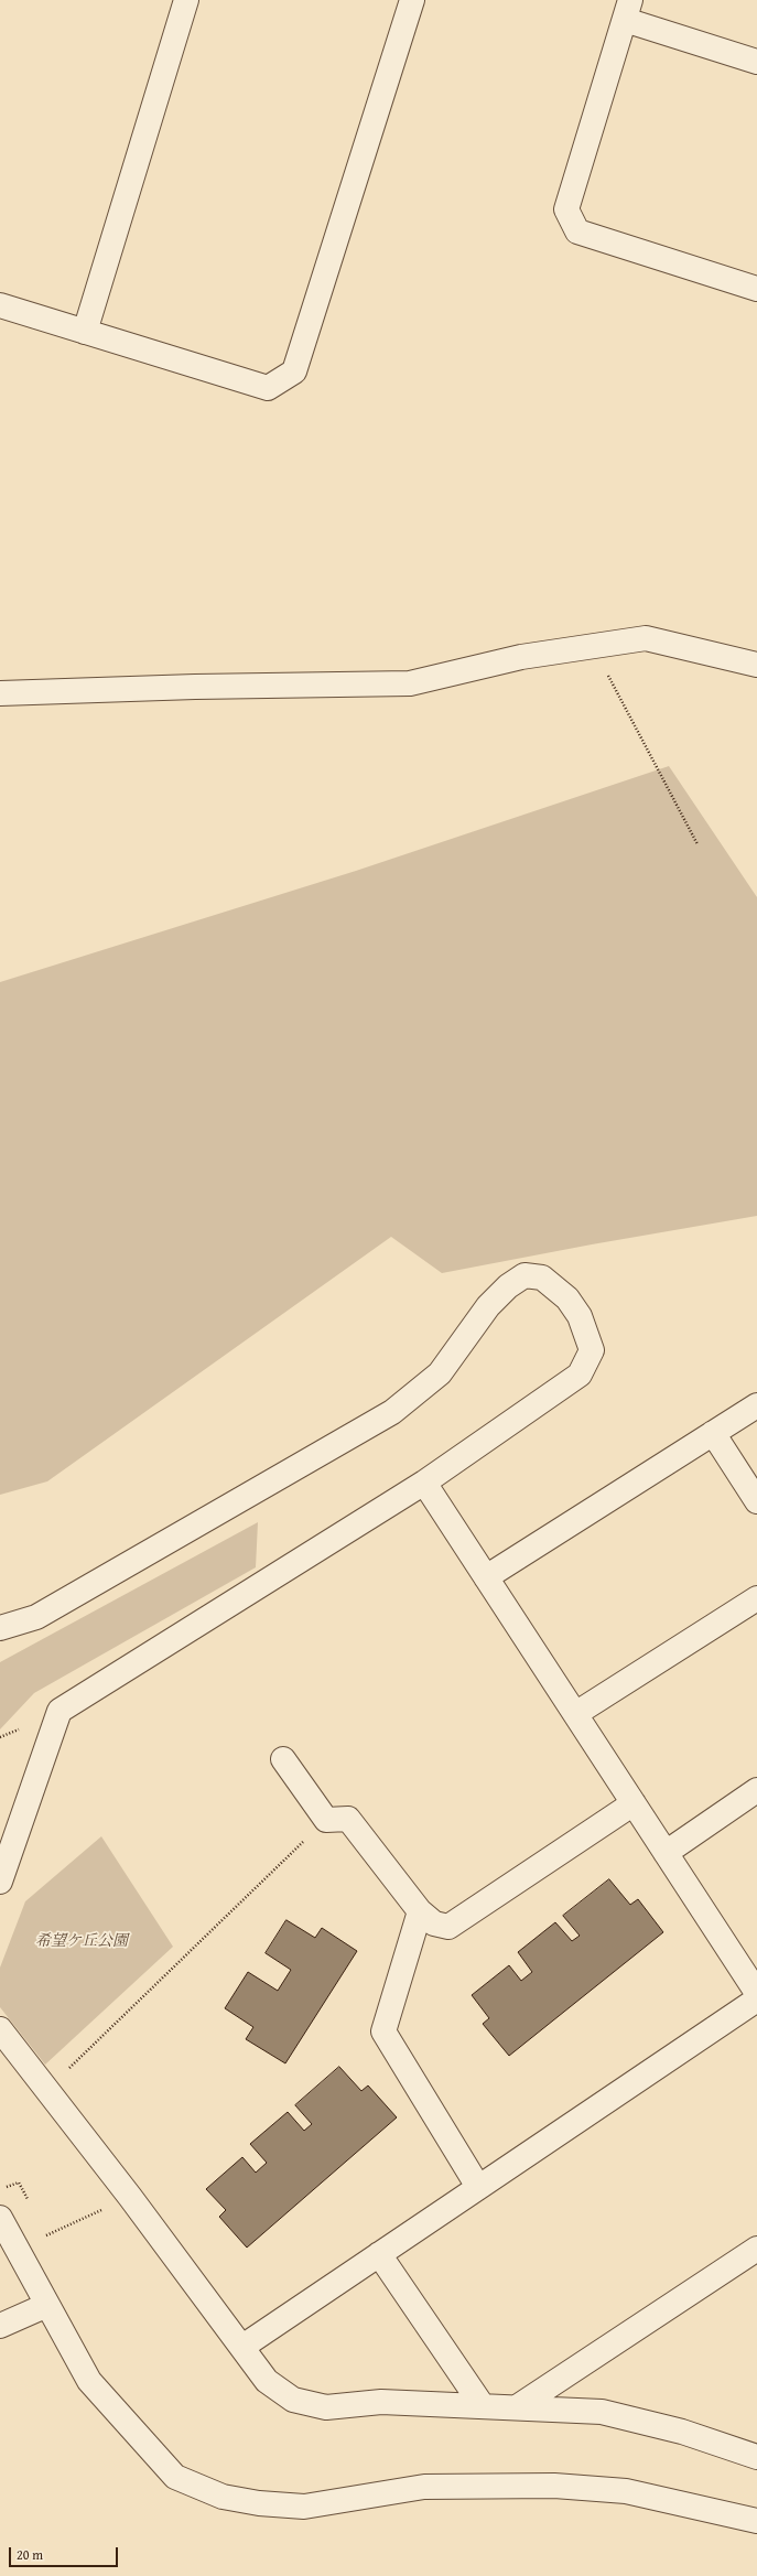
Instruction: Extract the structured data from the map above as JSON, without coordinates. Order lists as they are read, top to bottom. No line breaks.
{"parks":["希望ケ丘公園"],"scale_bar":"20 m"}
